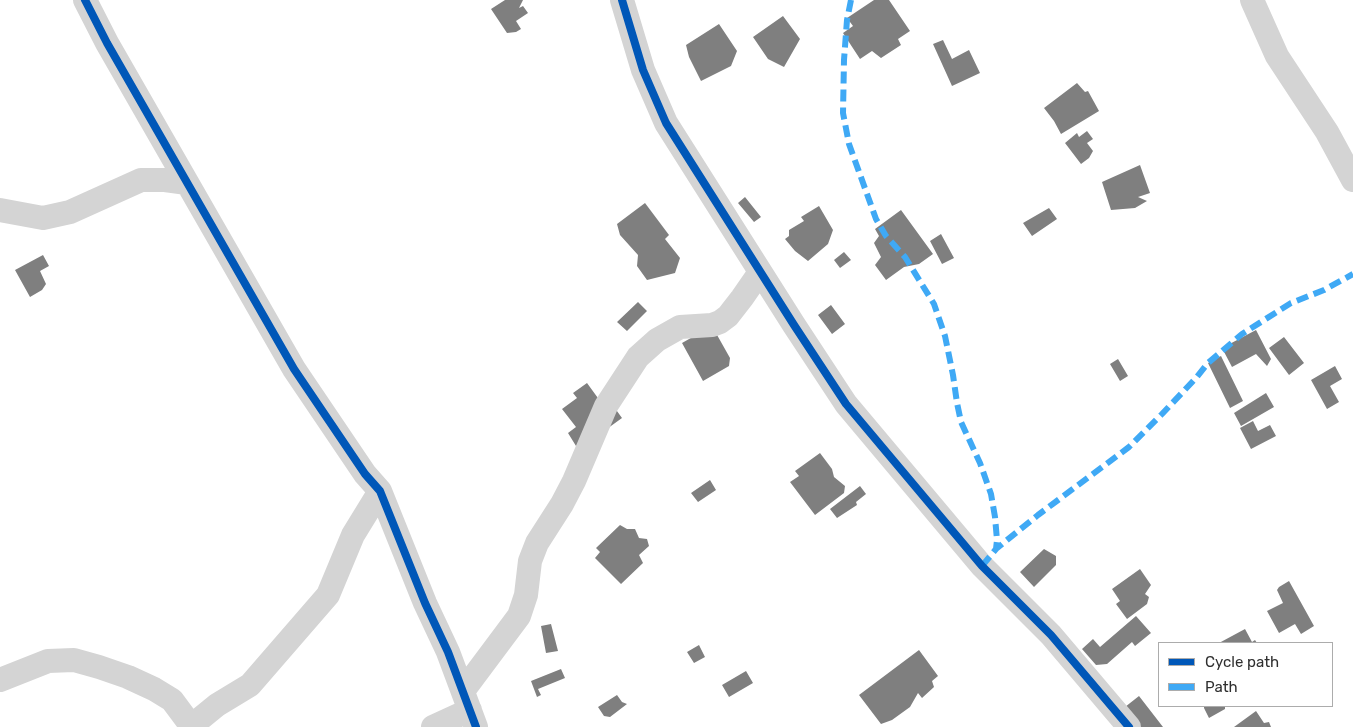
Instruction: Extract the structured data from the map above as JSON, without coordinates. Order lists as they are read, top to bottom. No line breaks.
{"legend":["Cycle path","Path"]}
